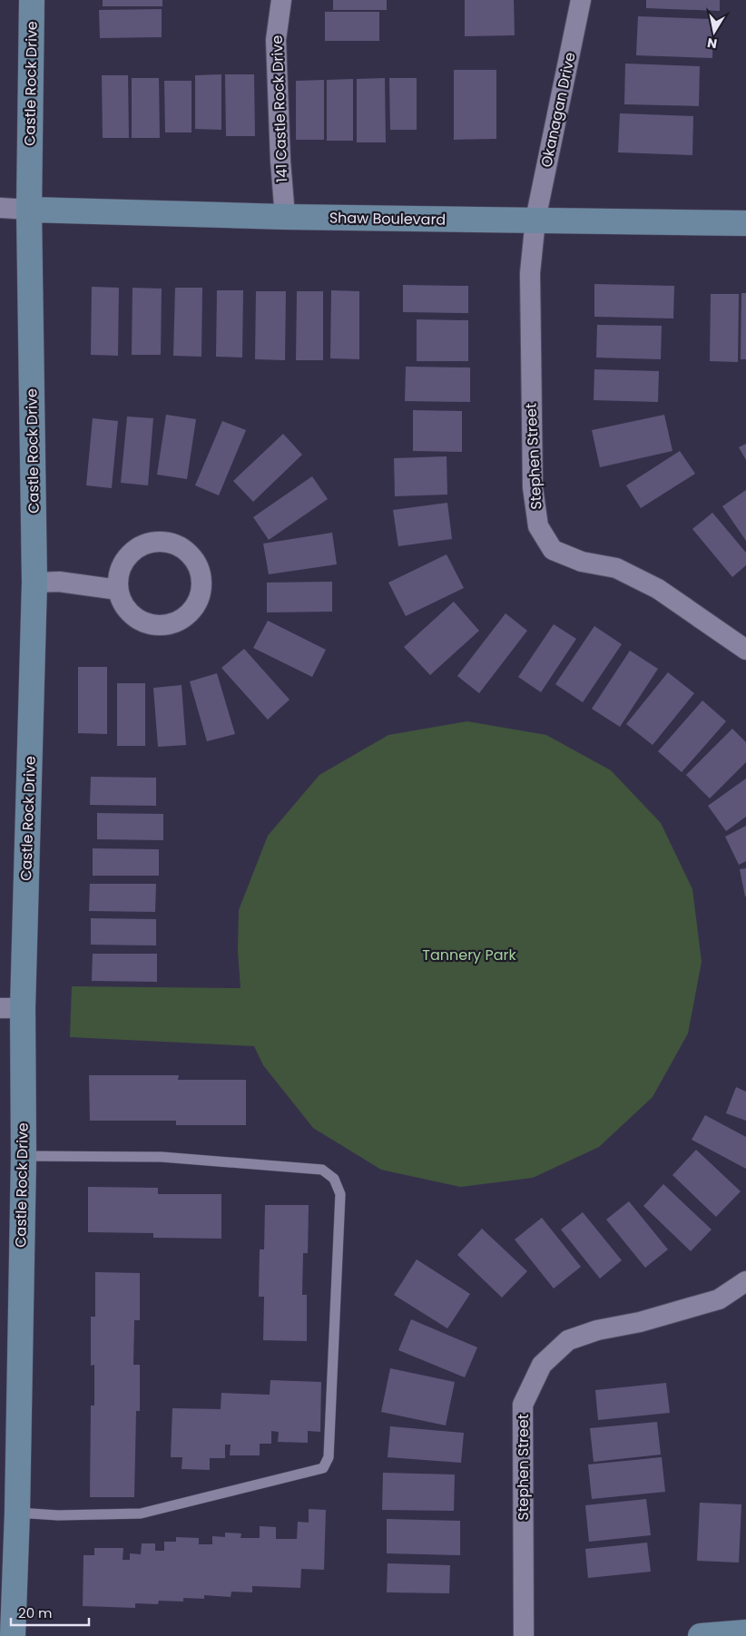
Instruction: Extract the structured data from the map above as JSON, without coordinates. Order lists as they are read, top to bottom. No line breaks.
{"streets":{"street":["Castle Rock Drive","141 Castle Rock Drive","Okanagan Drive","Shaw Boulevard","Stephen Street"]},"crossings":[["Castle Rock Drive","Shaw Boulevard"],["141 Castle Rock Drive","Shaw Boulevard"],["Okanagan Drive","Shaw Boulevard"],["Okanagan Drive","Stephen Street"],["Shaw Boulevard","Stephen Street"]],"parks":["Tannery Park"],"scale_bar":"20 m","north":"bottom"}
